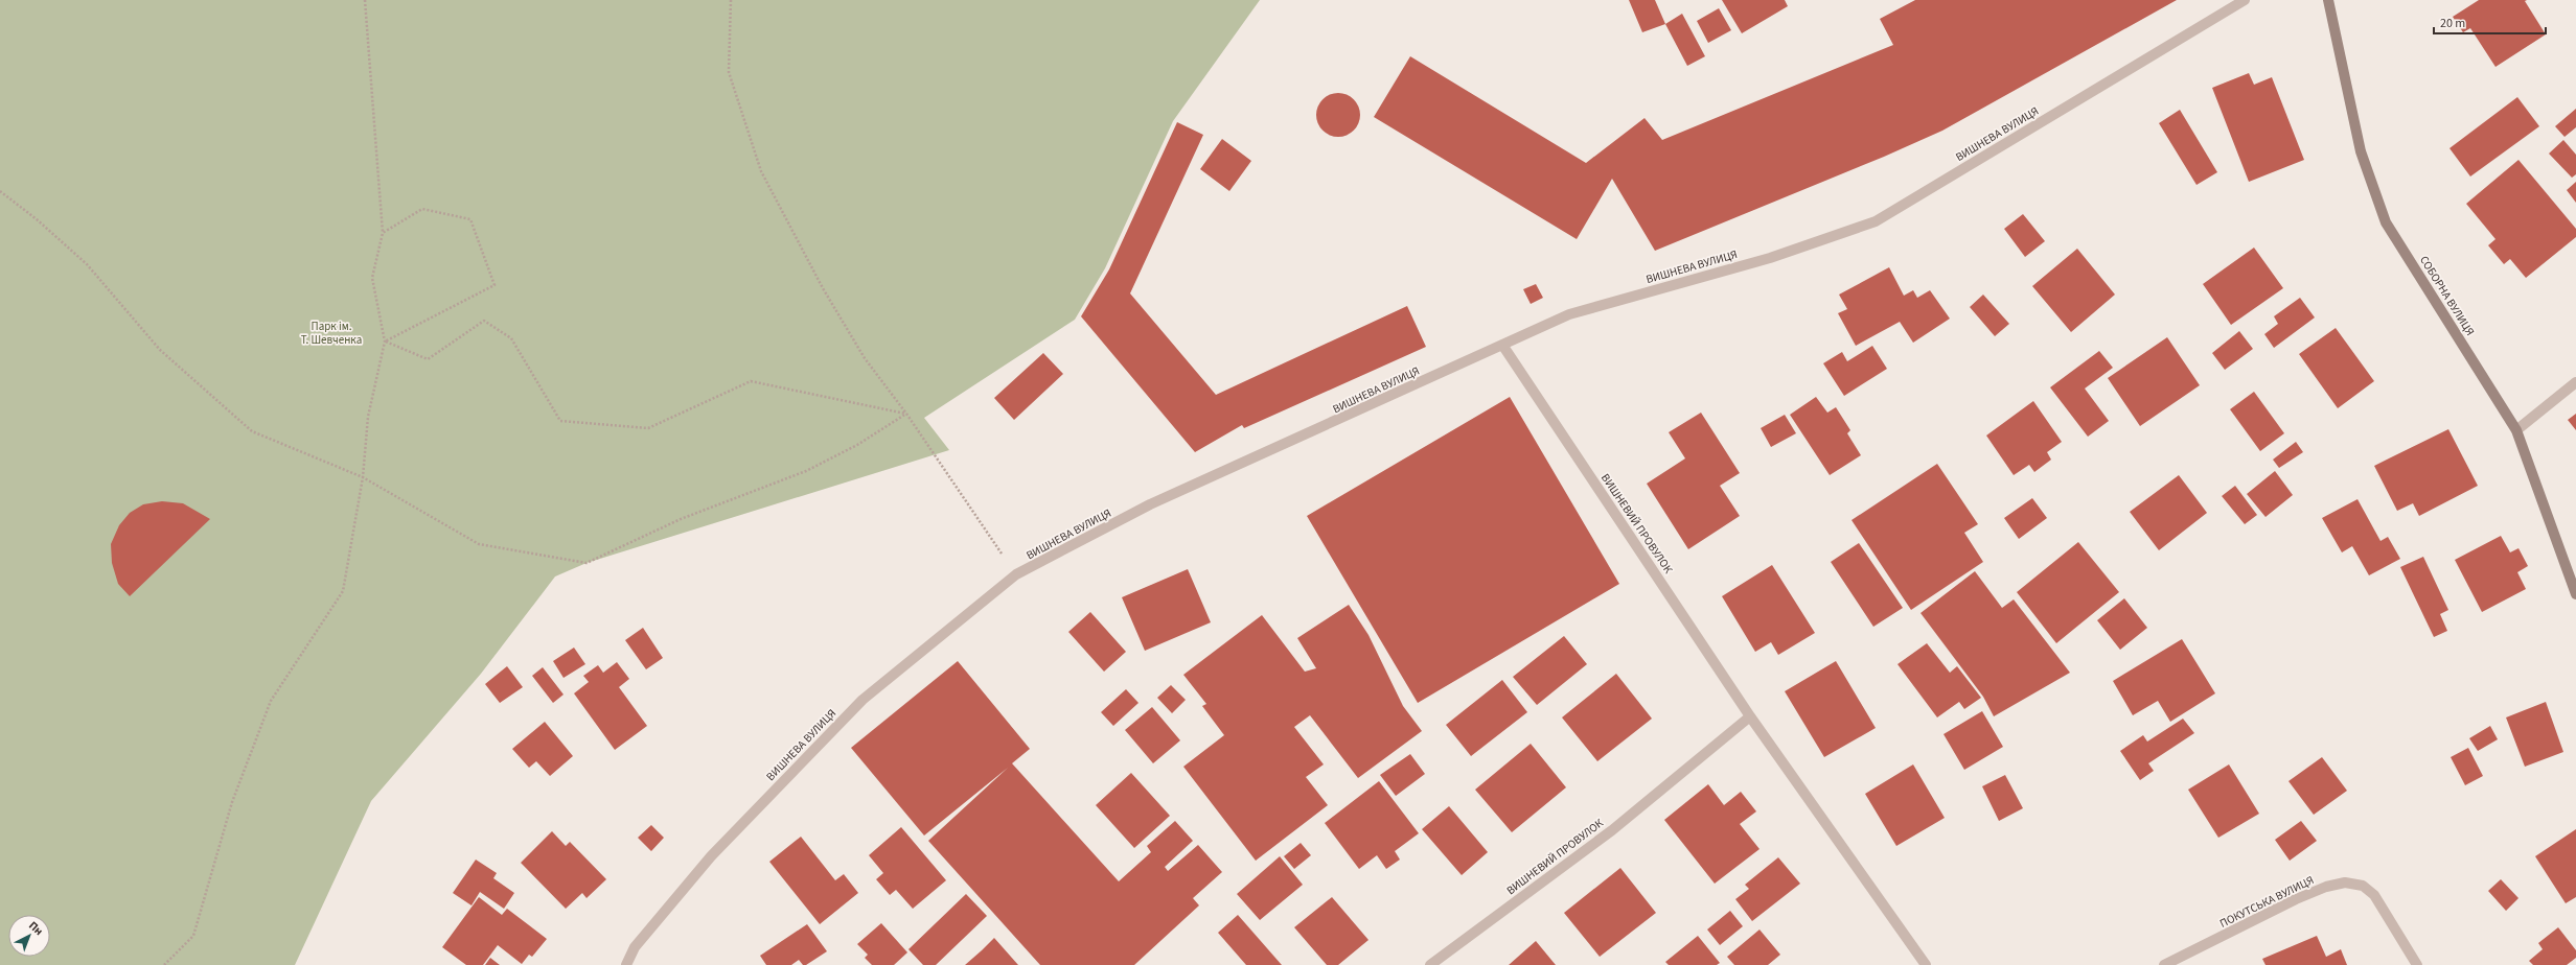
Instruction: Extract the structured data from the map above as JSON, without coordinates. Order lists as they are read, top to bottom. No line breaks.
{"streets":{"street":["ВИШНЕВА ВУЛИЦЯ","СОБОРНА ВУЛИЦЯ","ВИШНЕВИЙ ПРОВУЛОК","ПОКУТСЬКА ВУЛИЦЯ"]},"crossings":[["ВИШНЕВА ВУЛИЦЯ","ВИШНЕВИЙ ПРОВУЛОК"]],"parks":["Парк ім. Т. Шевченка"],"scale_bar":"20 m","north":"top right"}
